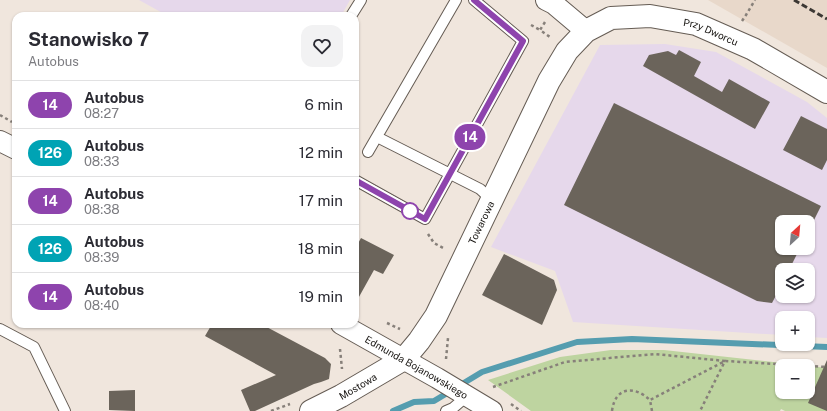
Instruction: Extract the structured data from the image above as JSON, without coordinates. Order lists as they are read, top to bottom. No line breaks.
{"streets":{"street":["Przy Dworcu","Towarowa","Edmunda Bojanowskiego","Mostowa"]},"crossings":[["Przy Dworcu","Towarowa"],["Towarowa","Edmunda Bojanowskiego"],["Towarowa","Mostowa"],["Edmunda Bojanowskiego","Mostowa"]],"lines":["bus line 14"],"north":"top right","page":{"on_map":"14","heading":["Stanowisko 7","Autobus"],"list":[{"mark":"14","name":"Autobus","note":"08:27","value":"6 min"},{"mark":"126","name":"Autobus","note":"08:33","value":"12 min"},{"mark":"14","name":"Autobus","note":"08:38","value":"17 min"},{"mark":"126","name":"Autobus","note":"08:39","value":"18 min"},{"mark":"14","name":"Autobus","note":"08:40","value":"19 min"}],"map_buttons":["+","−"]}}
